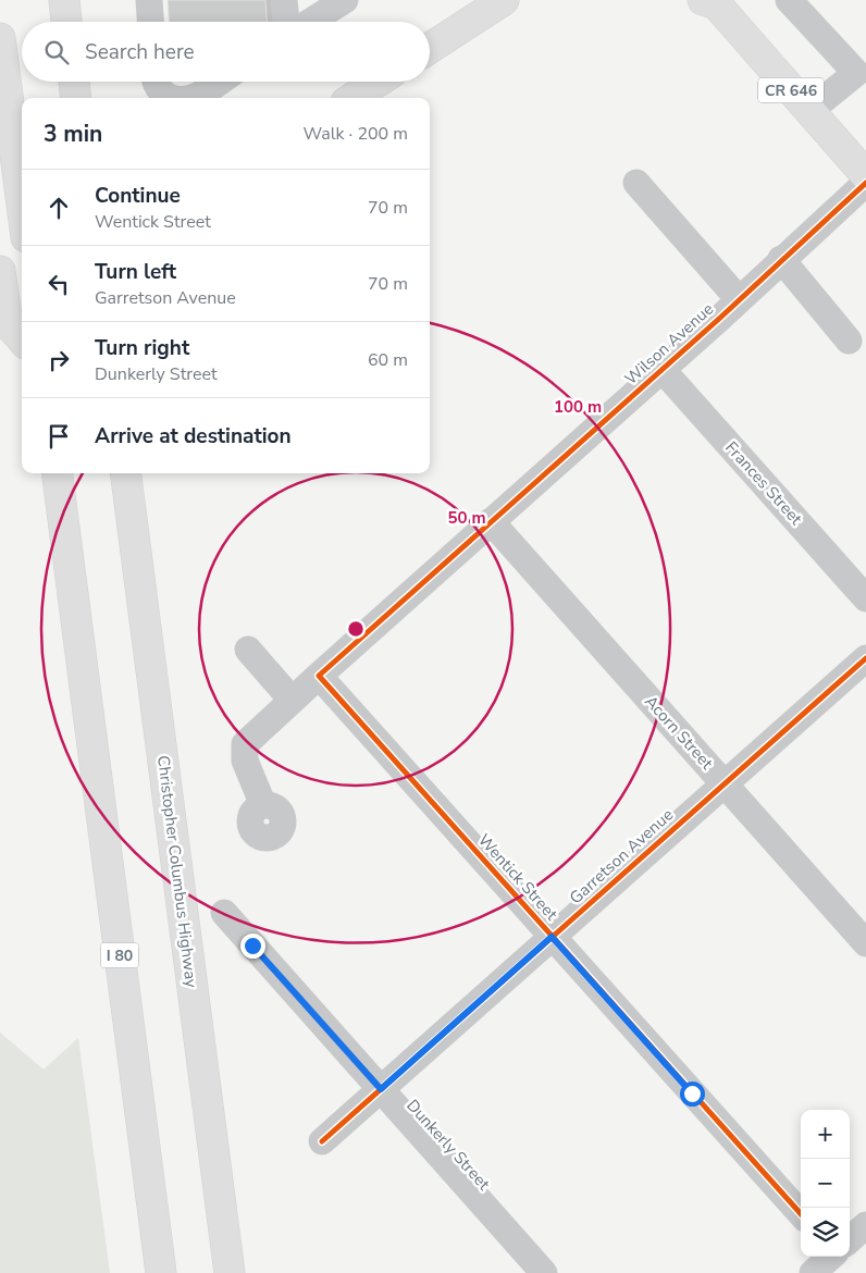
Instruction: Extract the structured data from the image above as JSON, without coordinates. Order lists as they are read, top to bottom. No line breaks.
{"streets":{"main road":["CR 646","Christopher Columbus Highway","I 80"],"street":["Wilson Avenue","Frances Street","Acorn Street","Garretson Avenue","Wentick Street","Dunkerly Street"]},"crossings":[["Wilson Avenue","Frances Street"],["Wilson Avenue","Acorn Street"],["Wilson Avenue","Wentick Street"],["Acorn Street","Garretson Avenue"],["Garretson Avenue","Wentick Street"],["Garretson Avenue","Dunkerly Street"]],"page":{"search":"Search here","heading":["3 min","Walk · 200 m"],"list":[["Continue","Wentick Street","70 m"],["Turn left","Garretson Avenue","70 m"],["Turn right","Dunkerly Street","60 m"],"Arrive at destination"],"map_buttons":["+","−"]},"rings":["100 m","50 m"]}
